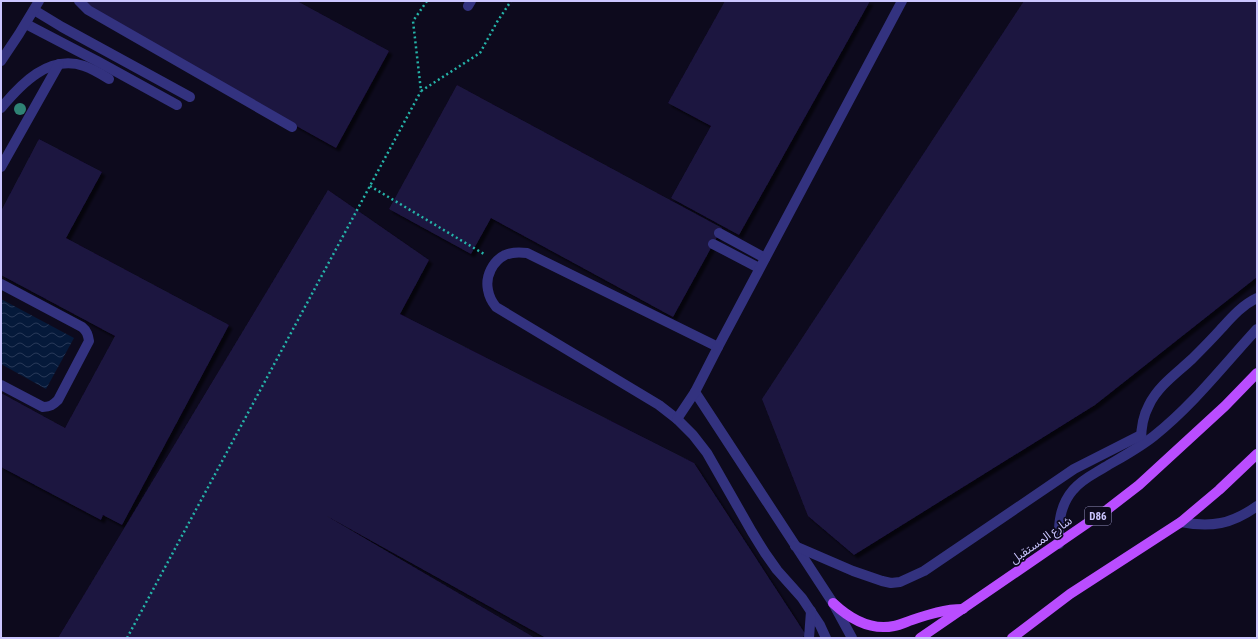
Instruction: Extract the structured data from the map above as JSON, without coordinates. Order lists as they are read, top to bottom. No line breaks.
{"streets":{"main road":["D86","شارع المستقبل"]}}
